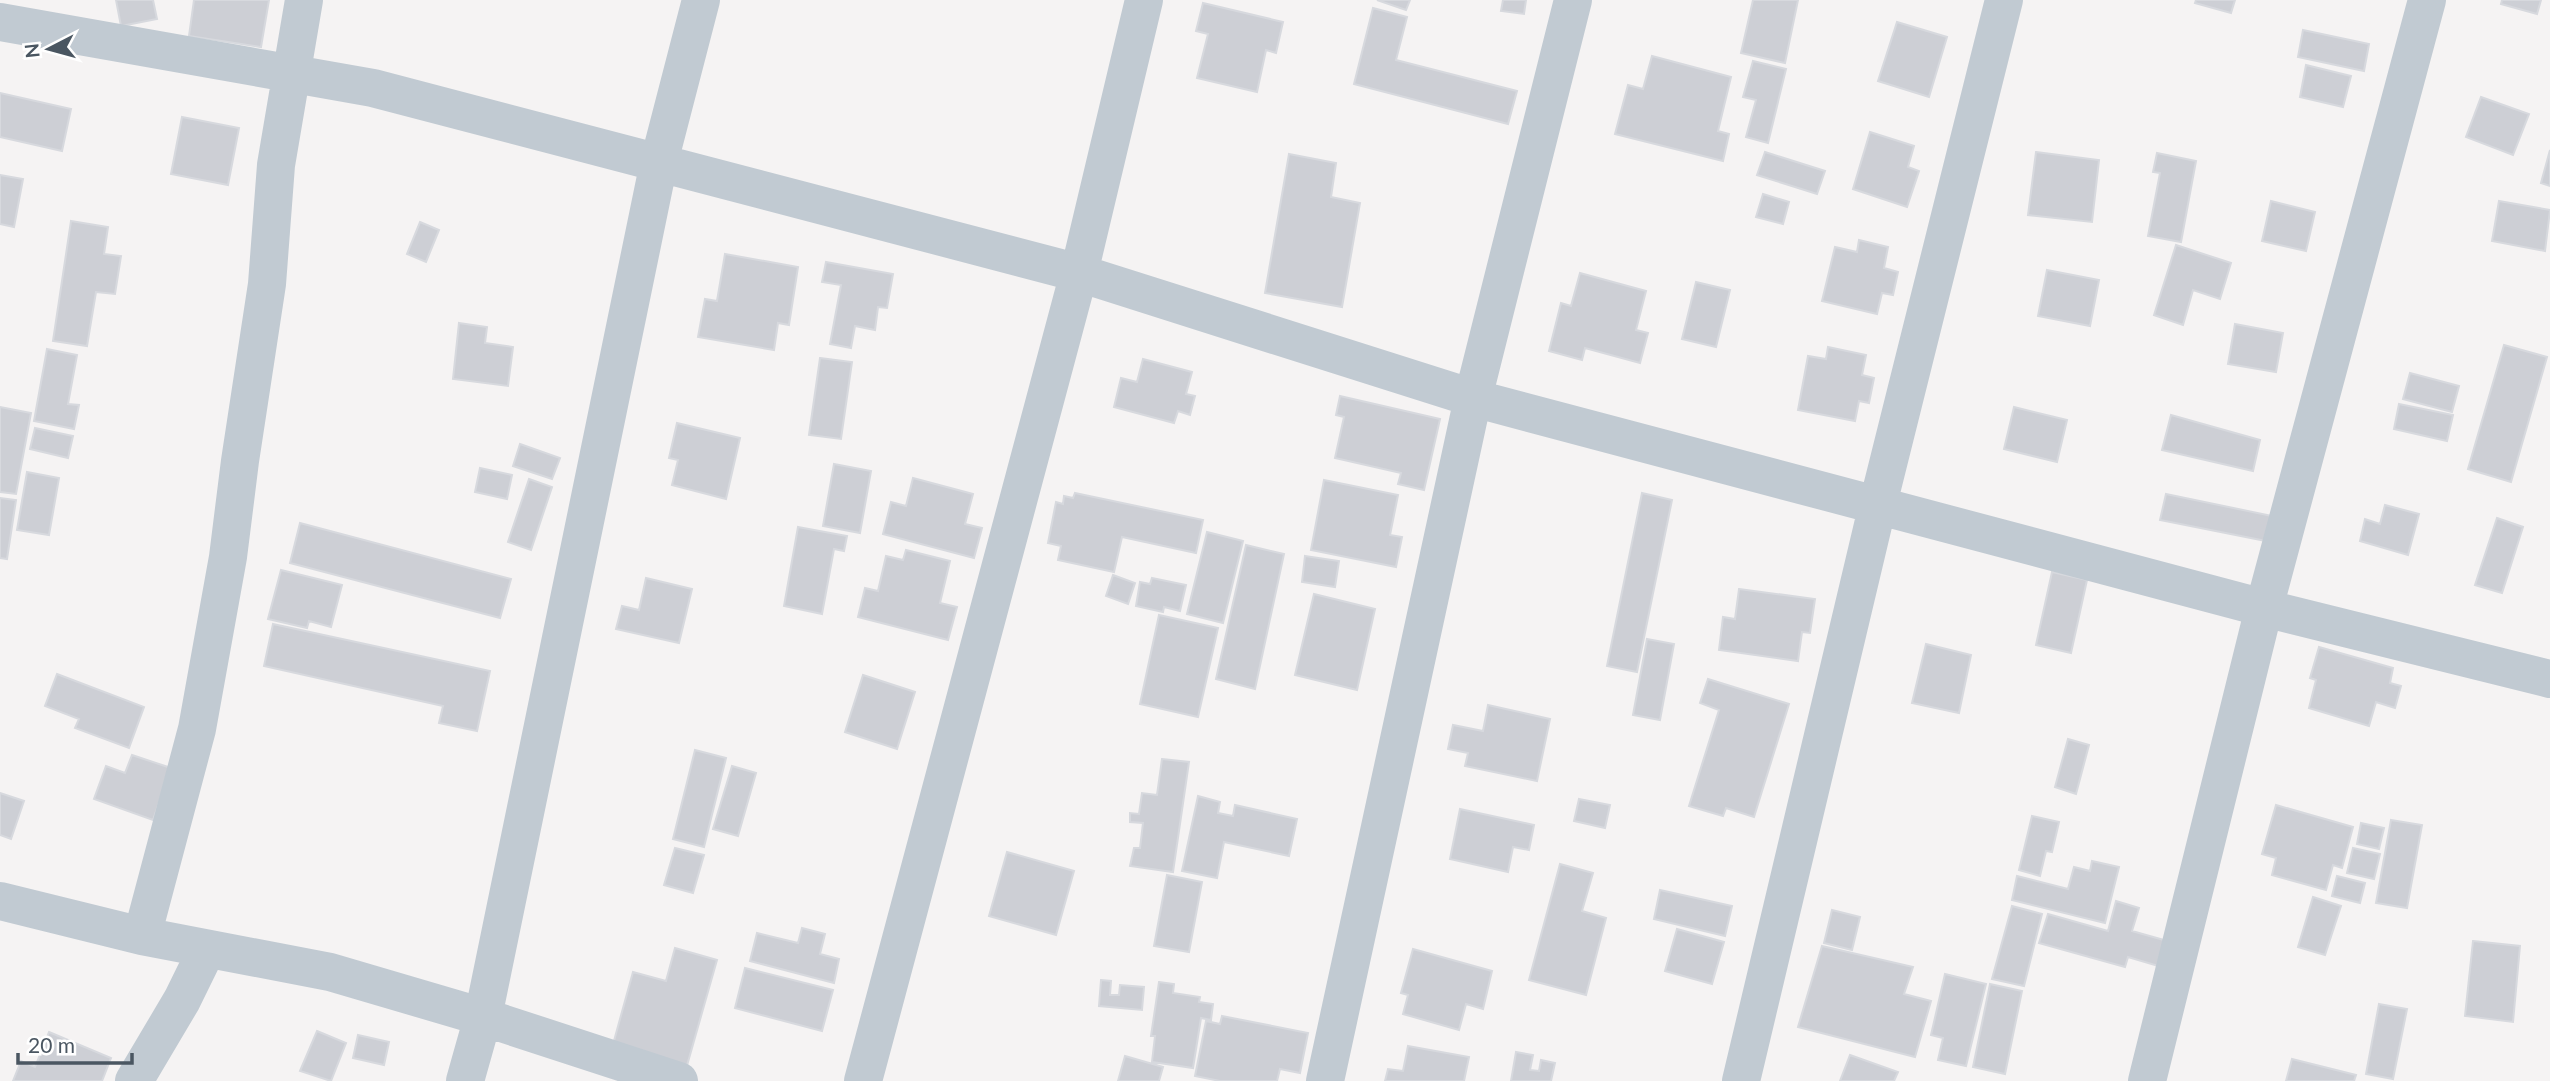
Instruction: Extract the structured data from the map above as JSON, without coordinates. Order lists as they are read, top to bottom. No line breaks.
{"scale_bar":"20 m","north":"left"}
